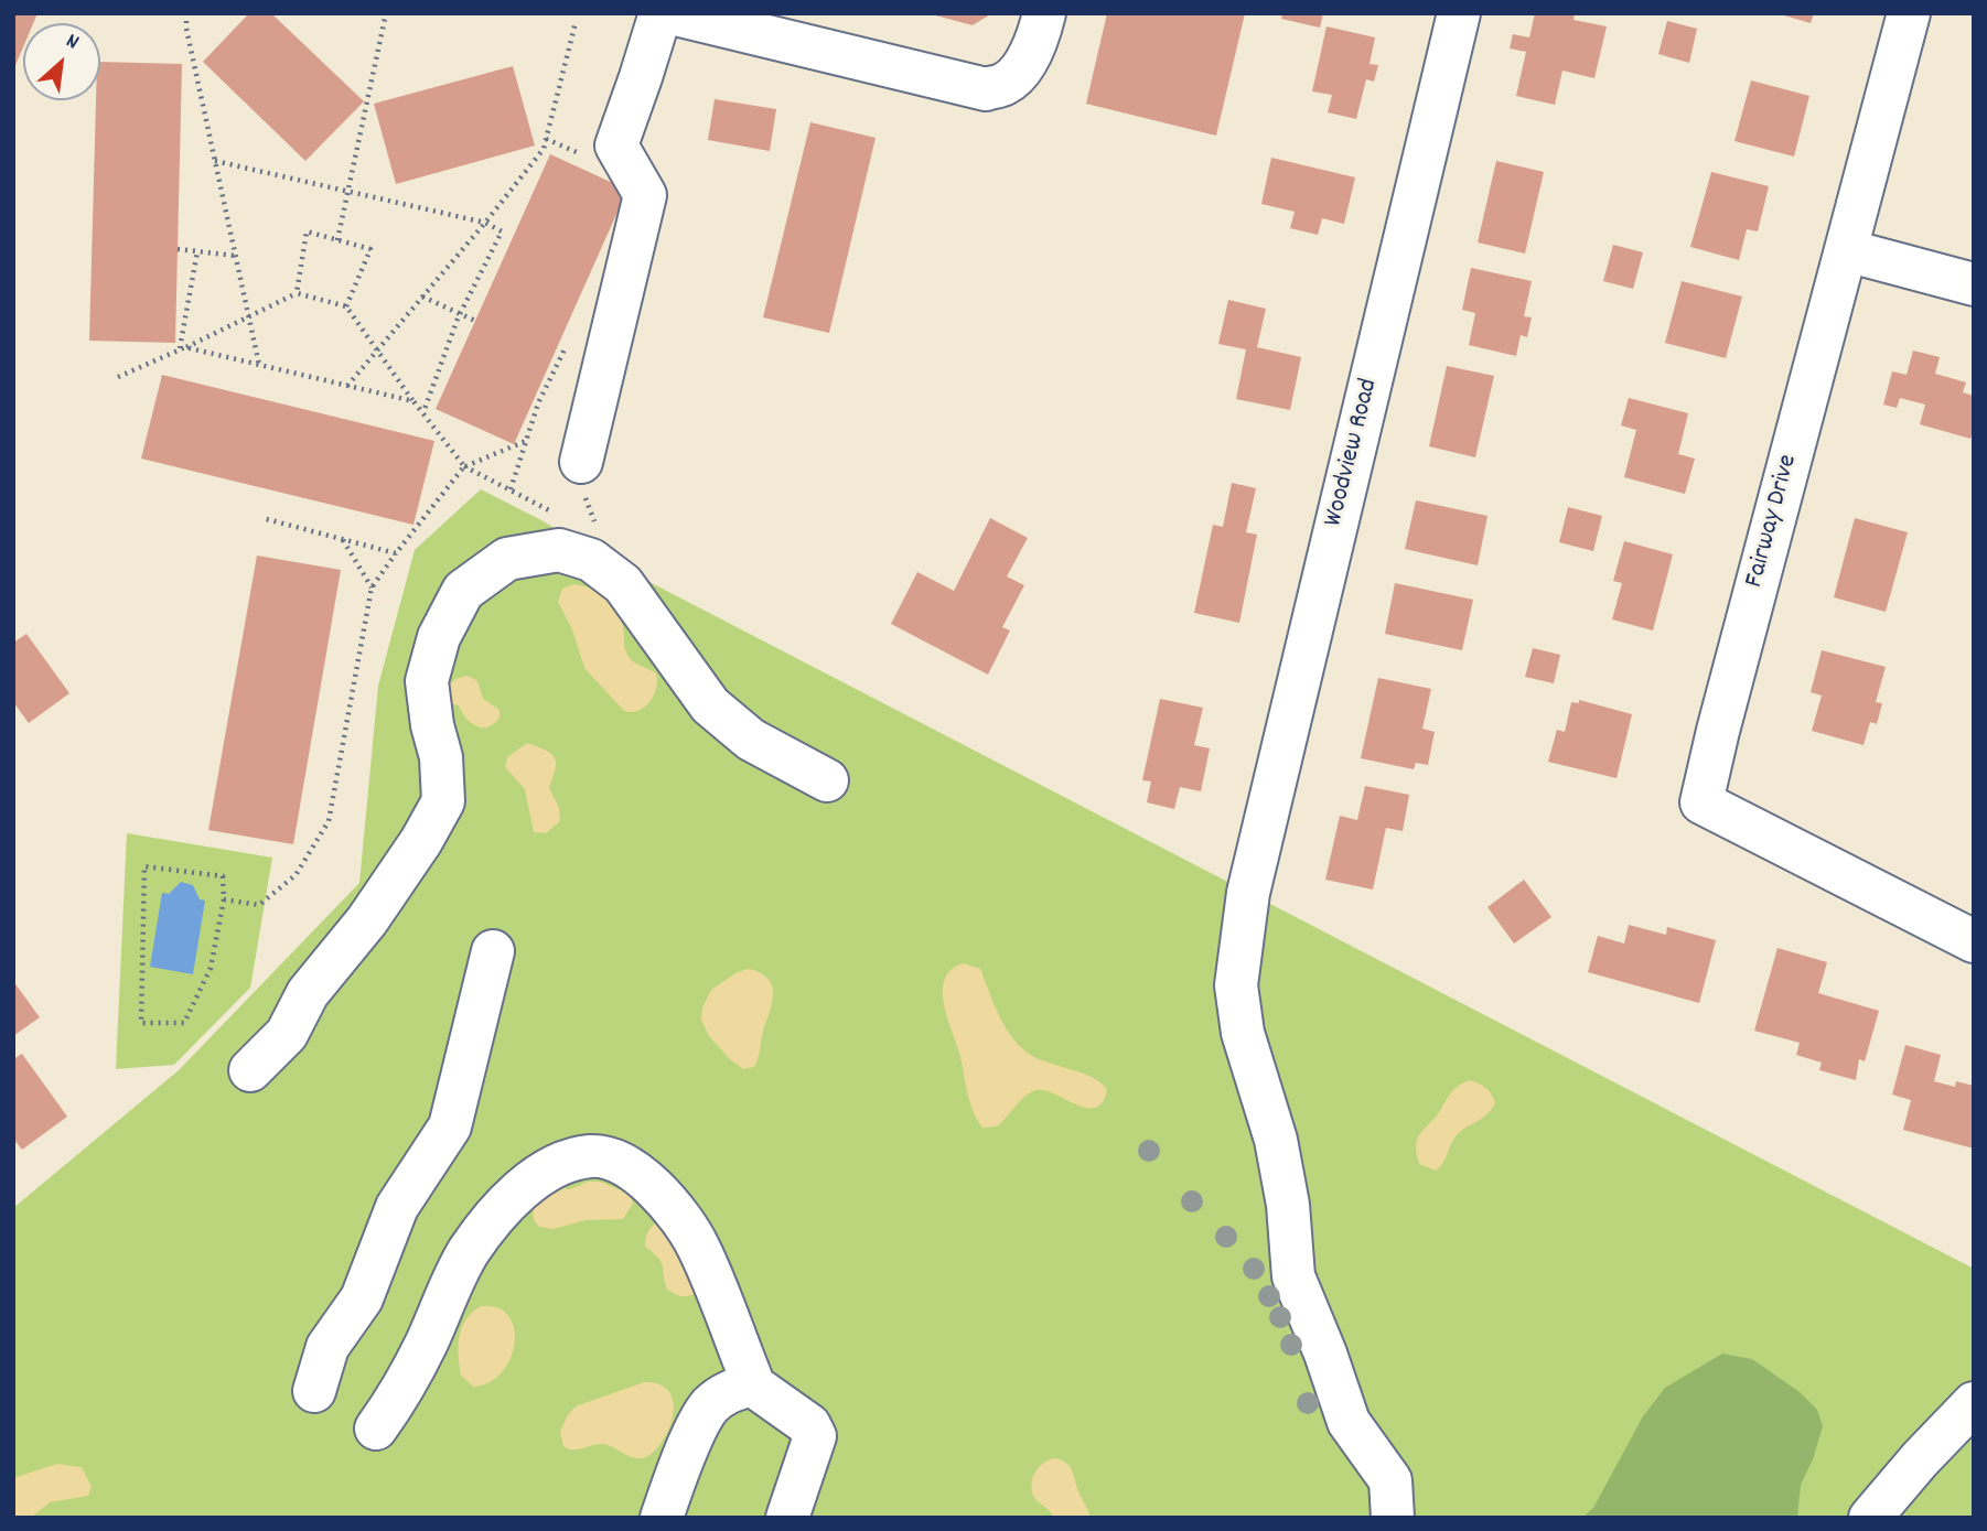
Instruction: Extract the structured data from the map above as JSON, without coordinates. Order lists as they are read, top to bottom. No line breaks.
{"streets":{"street":["Woodview Road","Fairway Drive"]},"north":"top right"}
